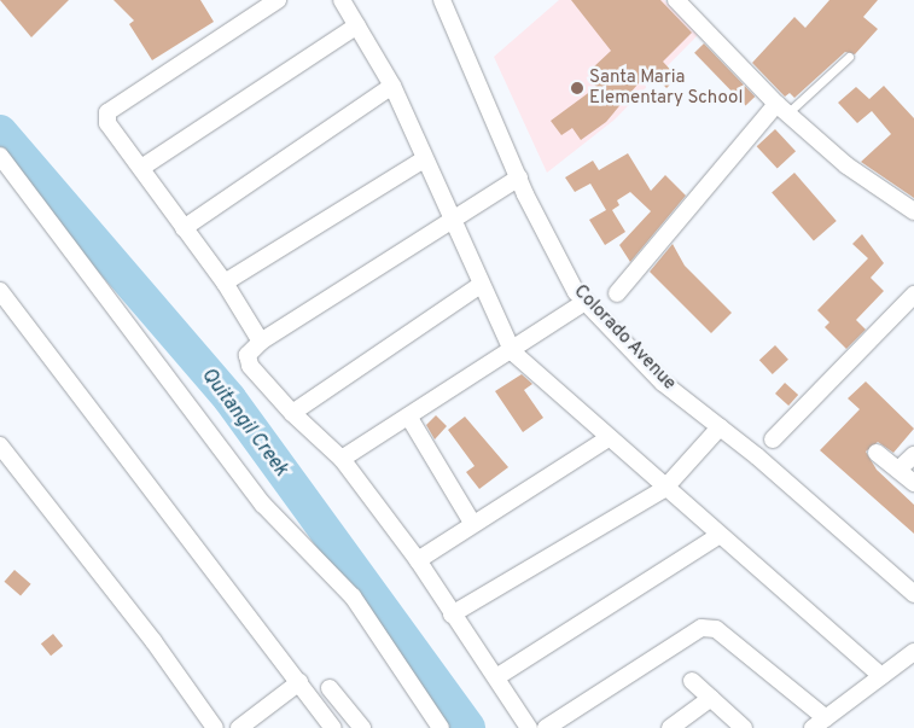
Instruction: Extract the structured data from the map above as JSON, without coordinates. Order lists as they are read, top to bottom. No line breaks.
{"streets":{"street":["Colorado Avenue"]},"water":["Quitangil Creek"],"places":["Santa Maria Elementary School"]}
